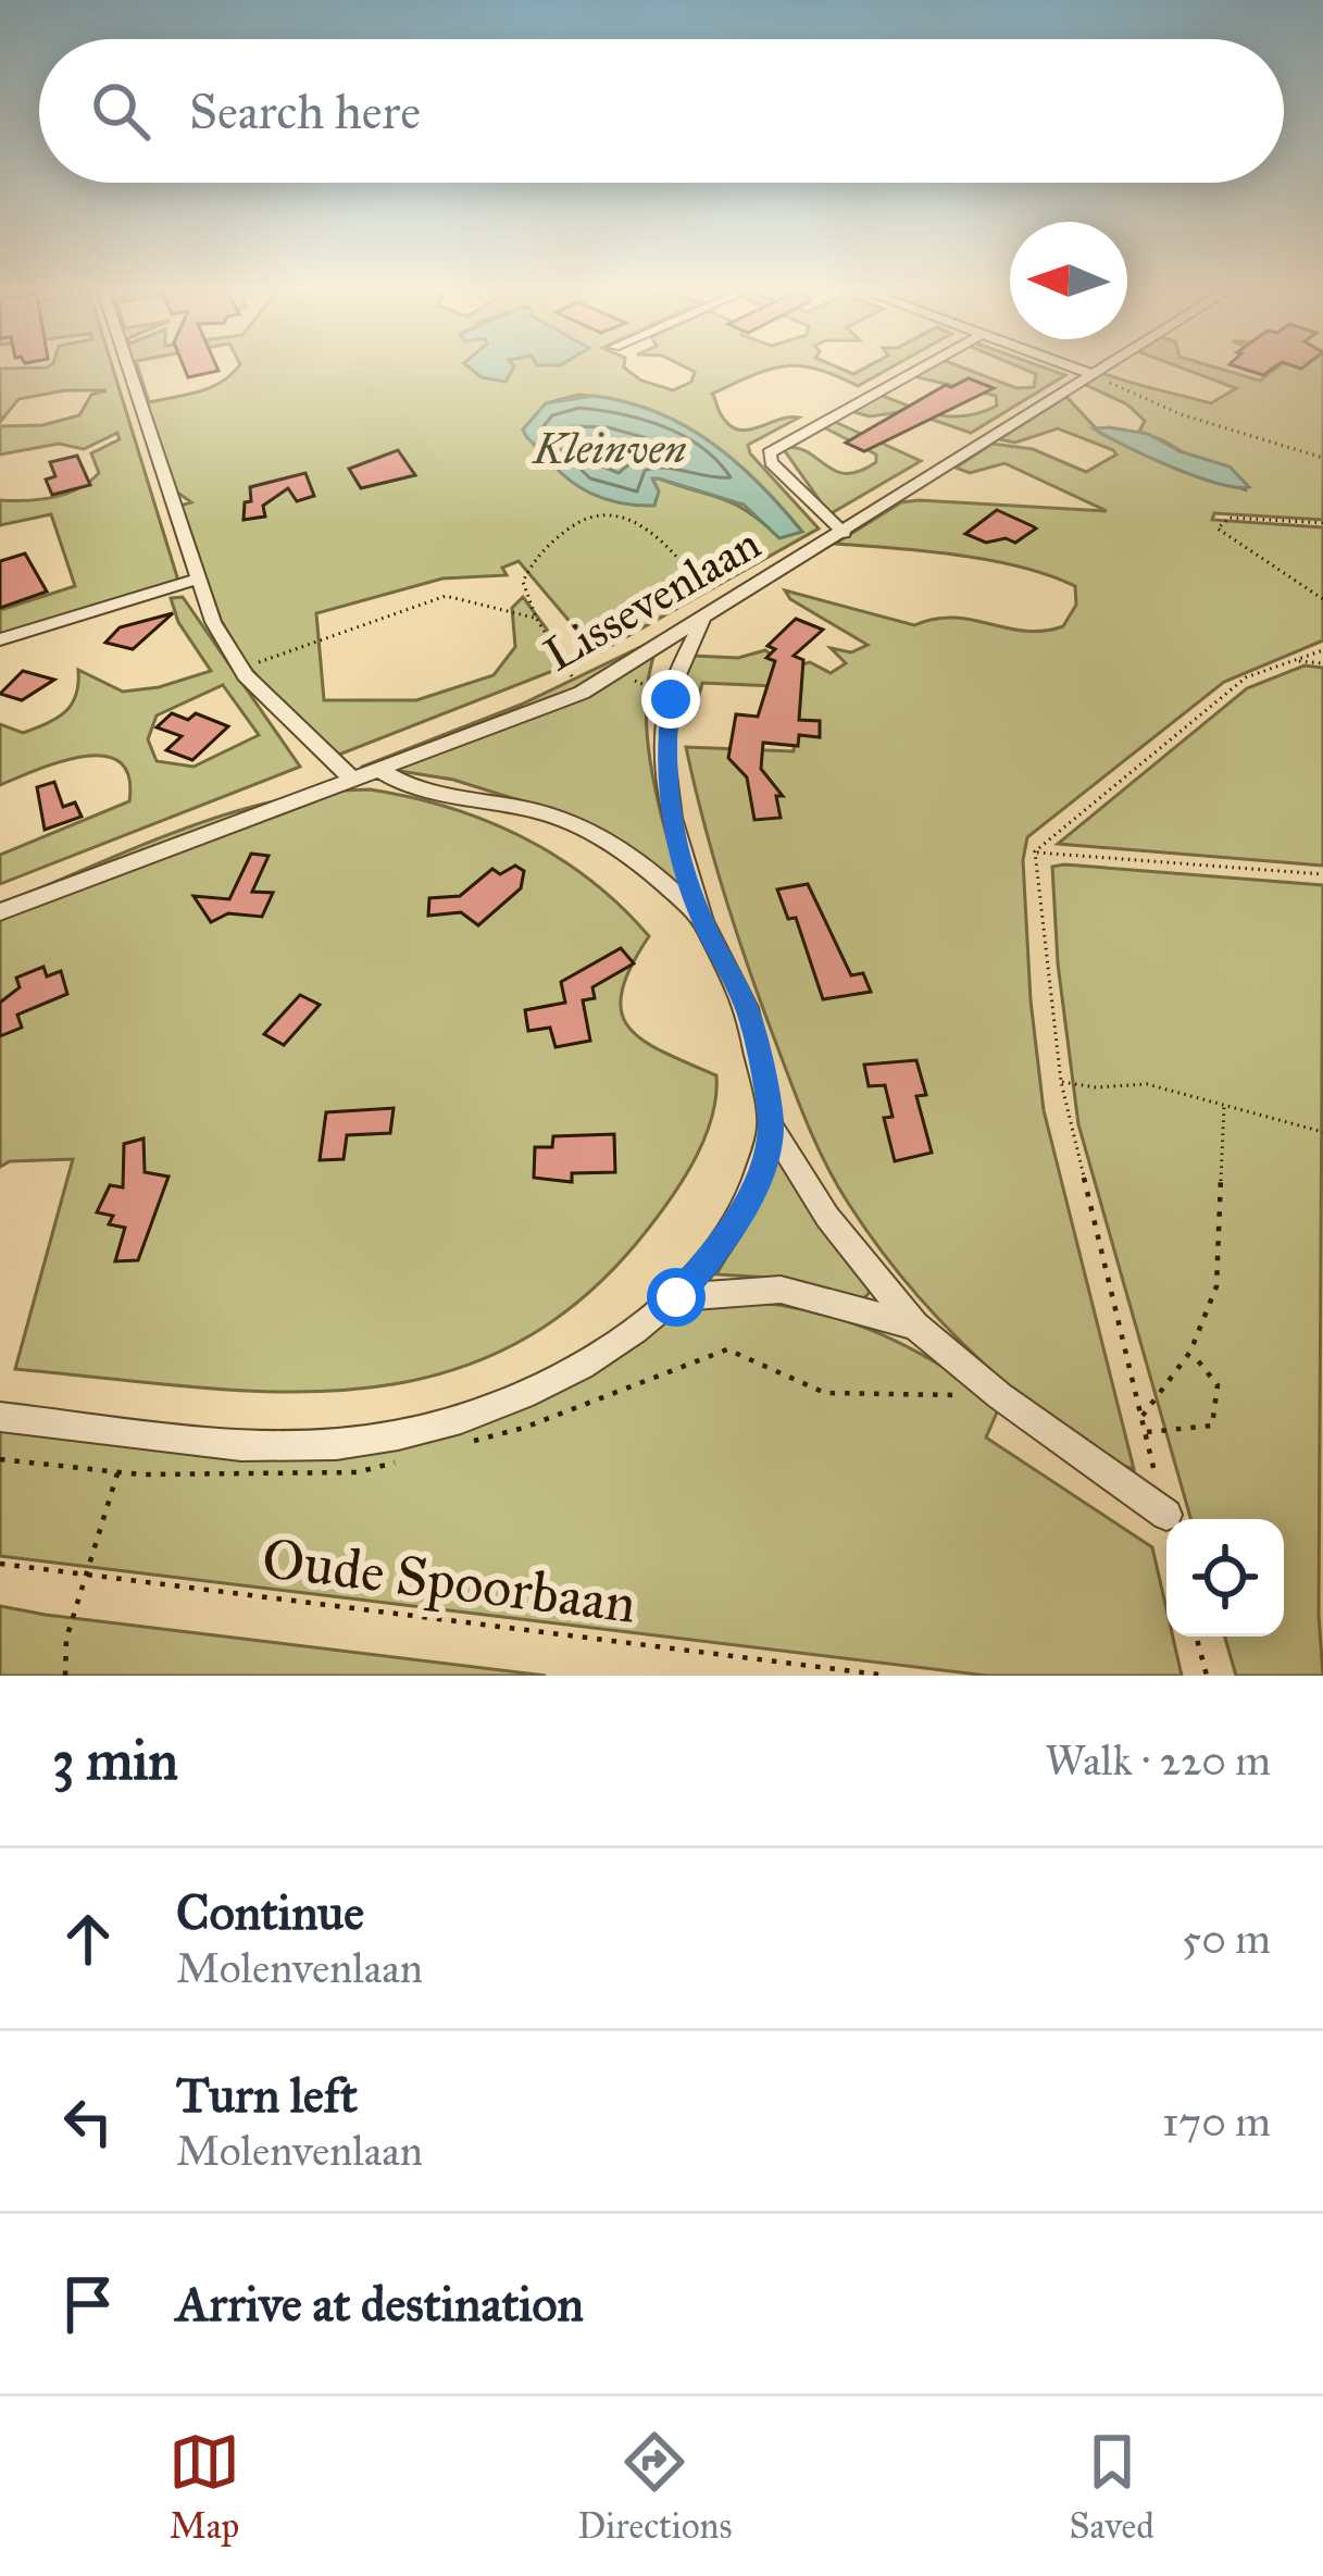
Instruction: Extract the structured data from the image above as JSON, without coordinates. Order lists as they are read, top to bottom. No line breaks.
{"streets":{"street":["Lissevenlaan"],"path":["Oude Spoorbaan"]},"water":["Kleinven"],"north":"left","page":{"search":"Search here","heading":["3 min","Walk · 220 m"],"list":[["Continue","Molenvenlaan","50 m"],["Turn left","Molenvenlaan","170 m"],"Arrive at destination"],"nav":["Map","Directions","Saved"]}}
